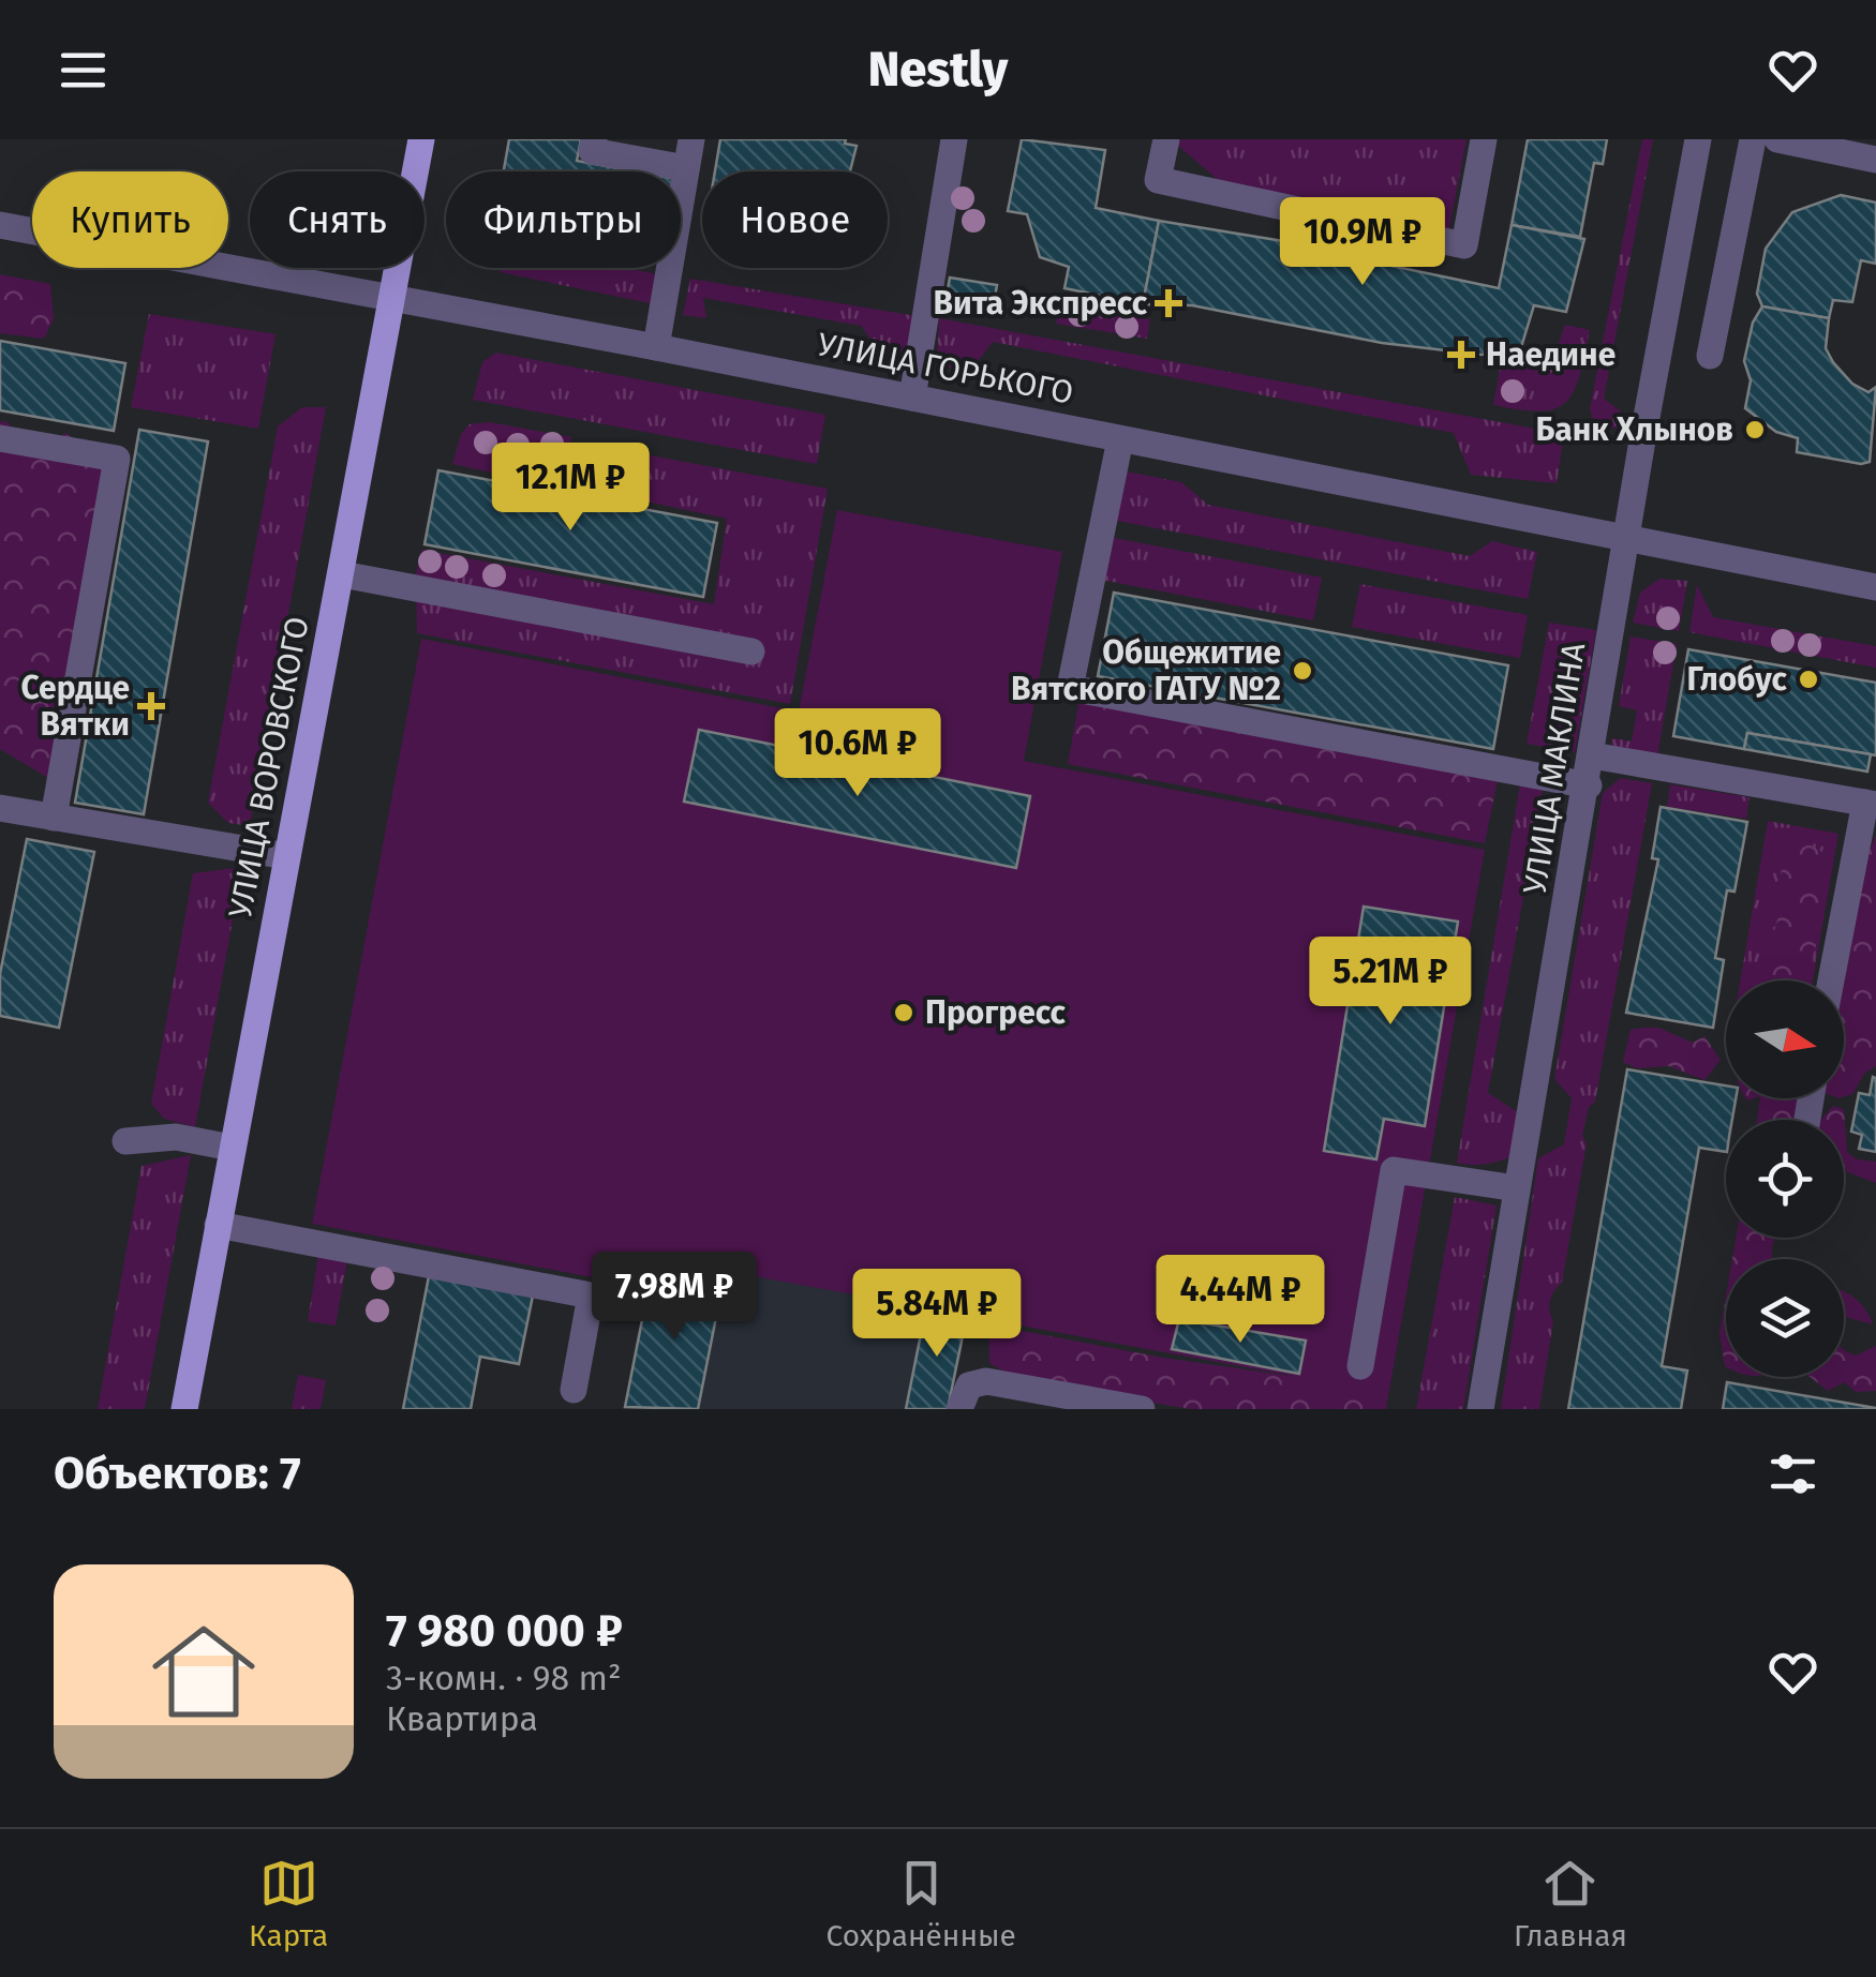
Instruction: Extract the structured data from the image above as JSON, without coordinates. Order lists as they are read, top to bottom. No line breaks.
{"streets":{"main road":["УЛИЦА ВОРОВСКОГО"],"street":["УЛИЦА ГОРЬКОГО","УЛИЦА МАКЛИНА"]},"crossings":[["УЛИЦА ГОРЬКОГО","УЛИЦА ВОРОВСКОГО"],["УЛИЦА ГОРЬКОГО","УЛИЦА МАКЛИНА"]],"places":{"health":["Вита Экспресс","Наедине","Сердце Вятки"],"other":["Банк Хлынов","Общежитие Вятского ГАТУ №2","Глобус","Прогресс"]},"north":"right","page":{"header":"Nestly","chip":["Купить","Снять","Фильтры","Новое"],"price":["10.9M ₽","12.1M ₽","10.6M ₽","5.21M ₽","7.98M ₽","4.44M ₽","5.84M ₽"],"heading":"Объектов: 7","list":[{"name":"7 980 000 ₽","note":"3-комн. · 98 m² · Квартира"}],"tabs":["Карта","Сохранённые","Главная"]}}
